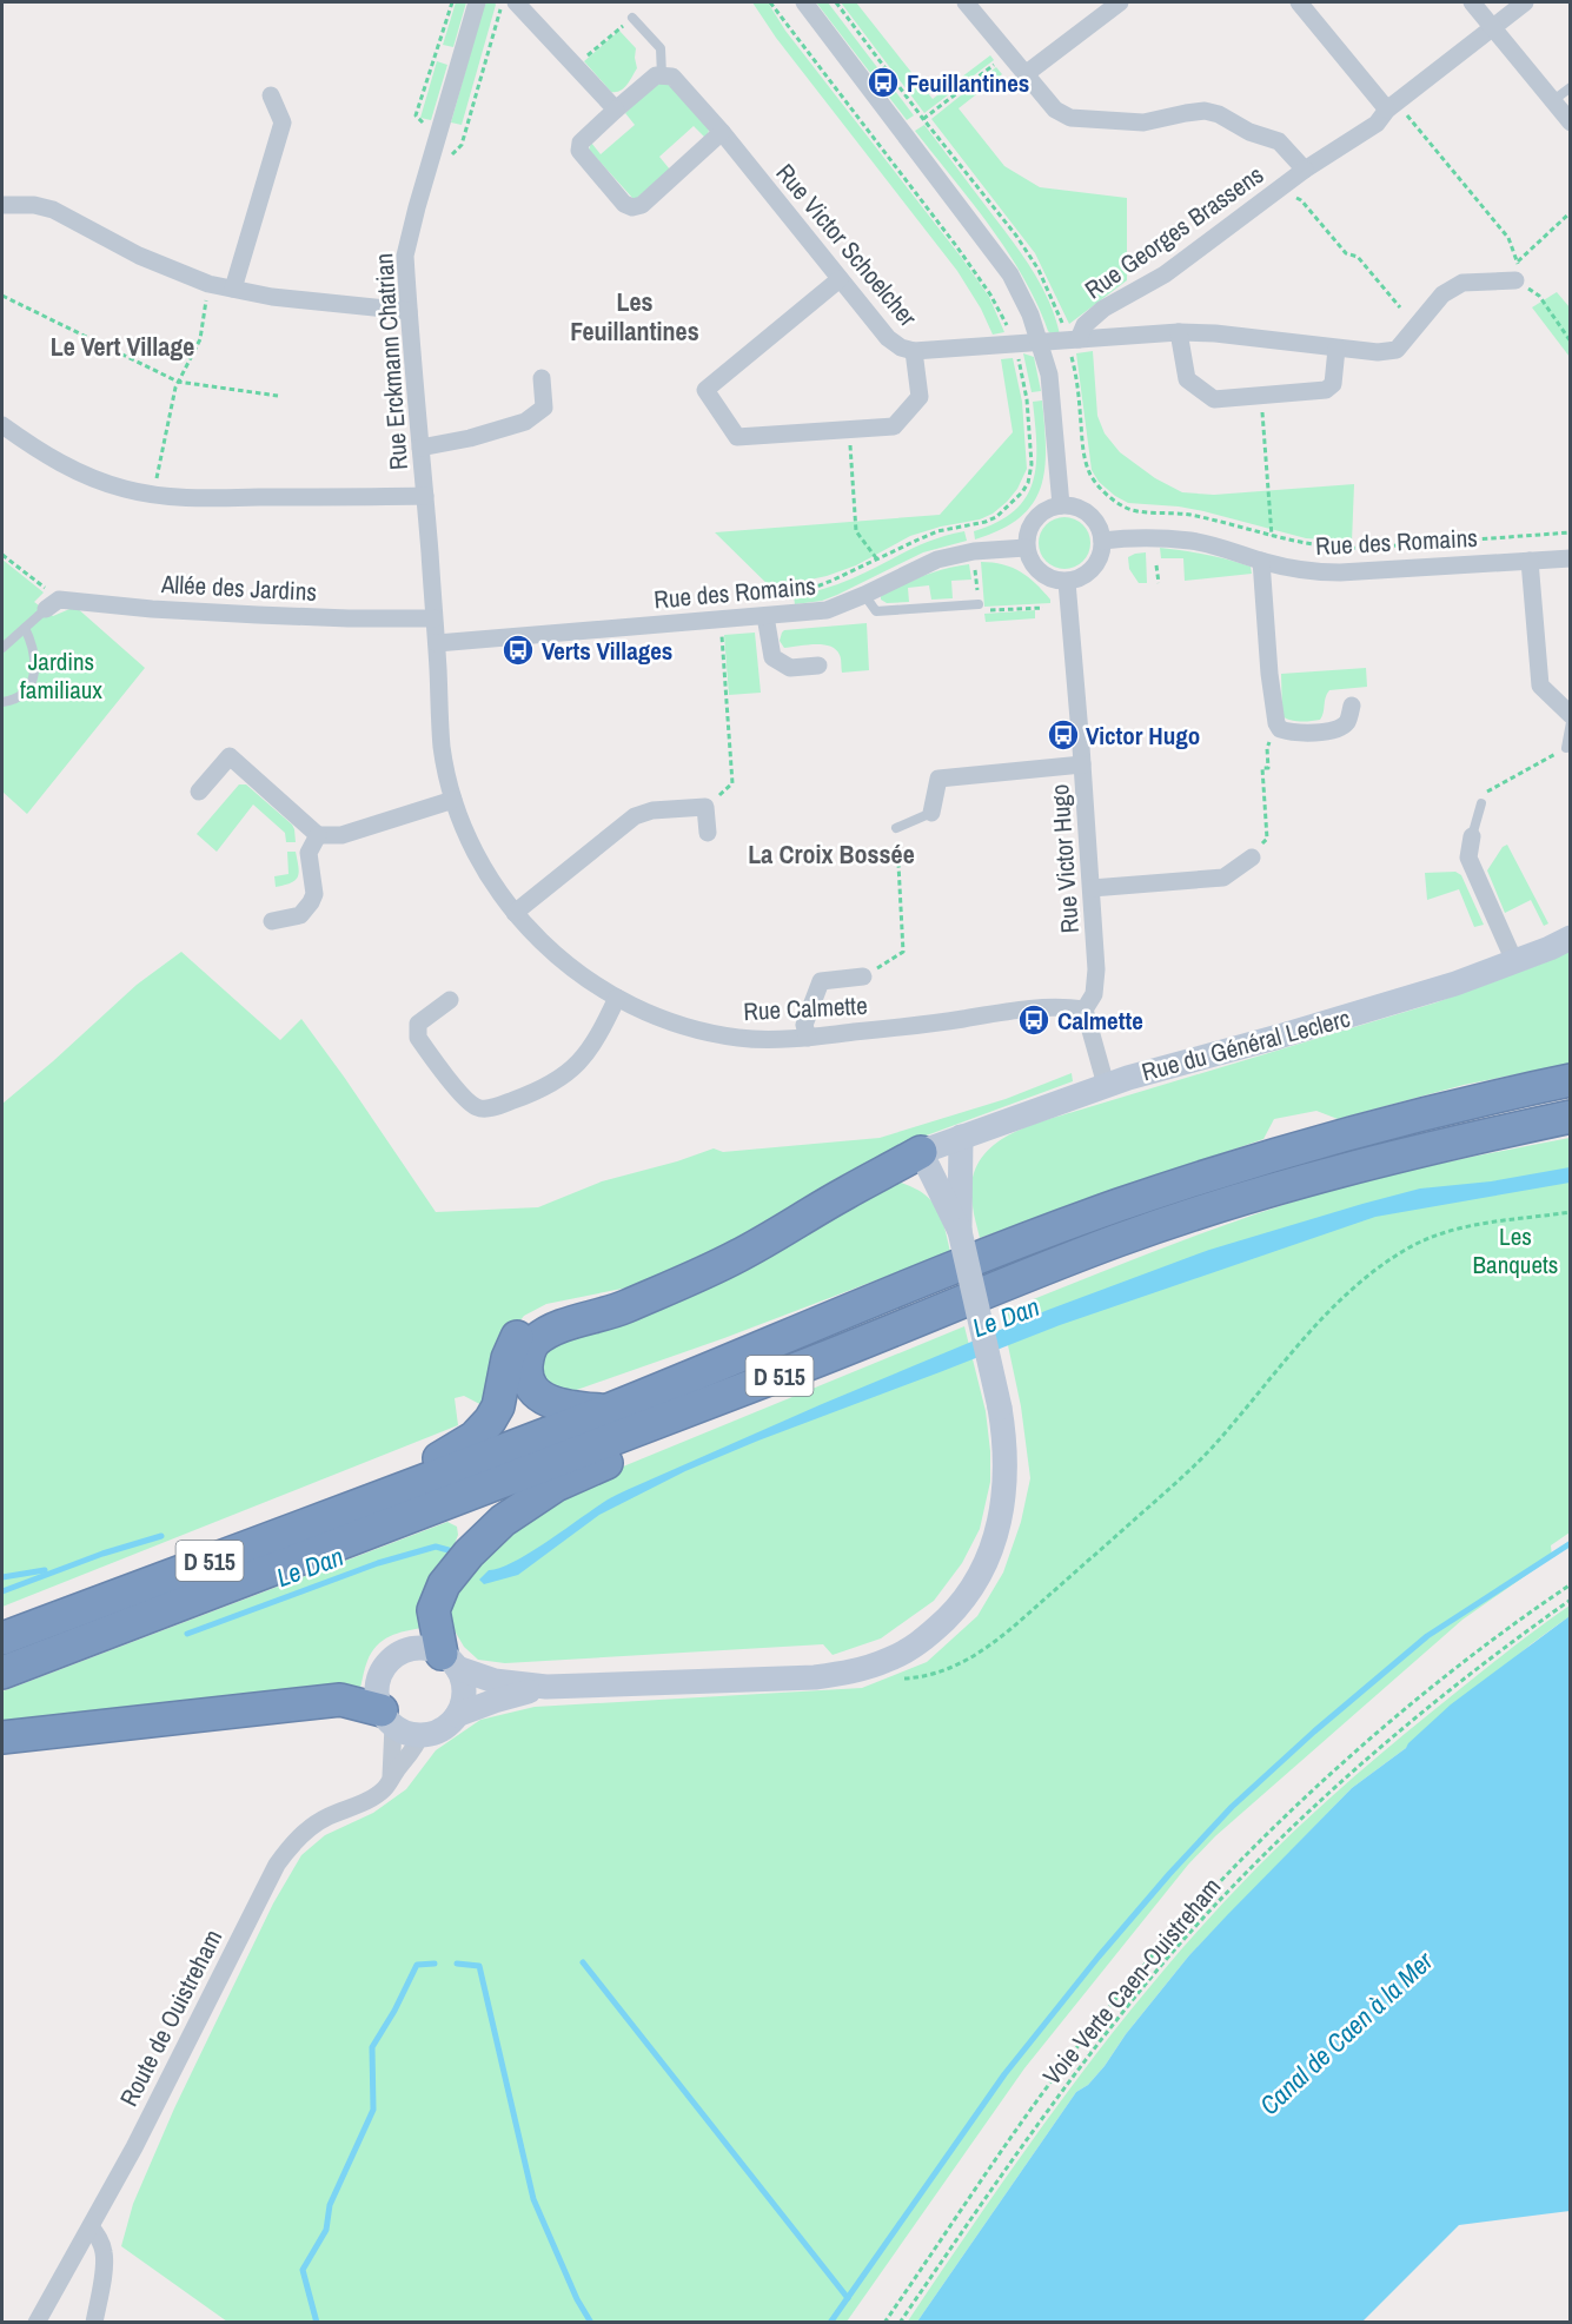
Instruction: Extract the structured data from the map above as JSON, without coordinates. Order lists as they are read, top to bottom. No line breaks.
{"streets":{"highway":["D 515"],"street":["Rue Georges Brassens","Rue Victor Schoelcher","Rue Erckmann Chatrian","Rue des Romains","Allée des Jardins","Rue Victor Hugo","Rue Calmette","Rue du Général Leclerc","Route de Ouistreham"],"path":["Voie Verte Caen-Ouistreham"]},"crossings":[["Rue Georges Brassens","Rue Victor Schoelcher"],["Rue Erckmann Chatrian","Rue des Romains"],["Rue Erckmann Chatrian","Allée des Jardins"],["Rue Erckmann Chatrian","Rue Calmette"],["Rue des Romains","Rue Victor Hugo"],["Rue des Romains","Rue Calmette"],["Rue Victor Hugo","Rue Calmette"]],"districts":["Les Feuillantines","Le Vert Village","La Croix Bossée"],"water":["Le Dan","Canal de Caen à la Mer"],"parks":["Jardins familiaux","Les Banquets"],"places":{"bus stop":["Feuillantines","Verts Villages","Victor Hugo","Calmette"]}}
